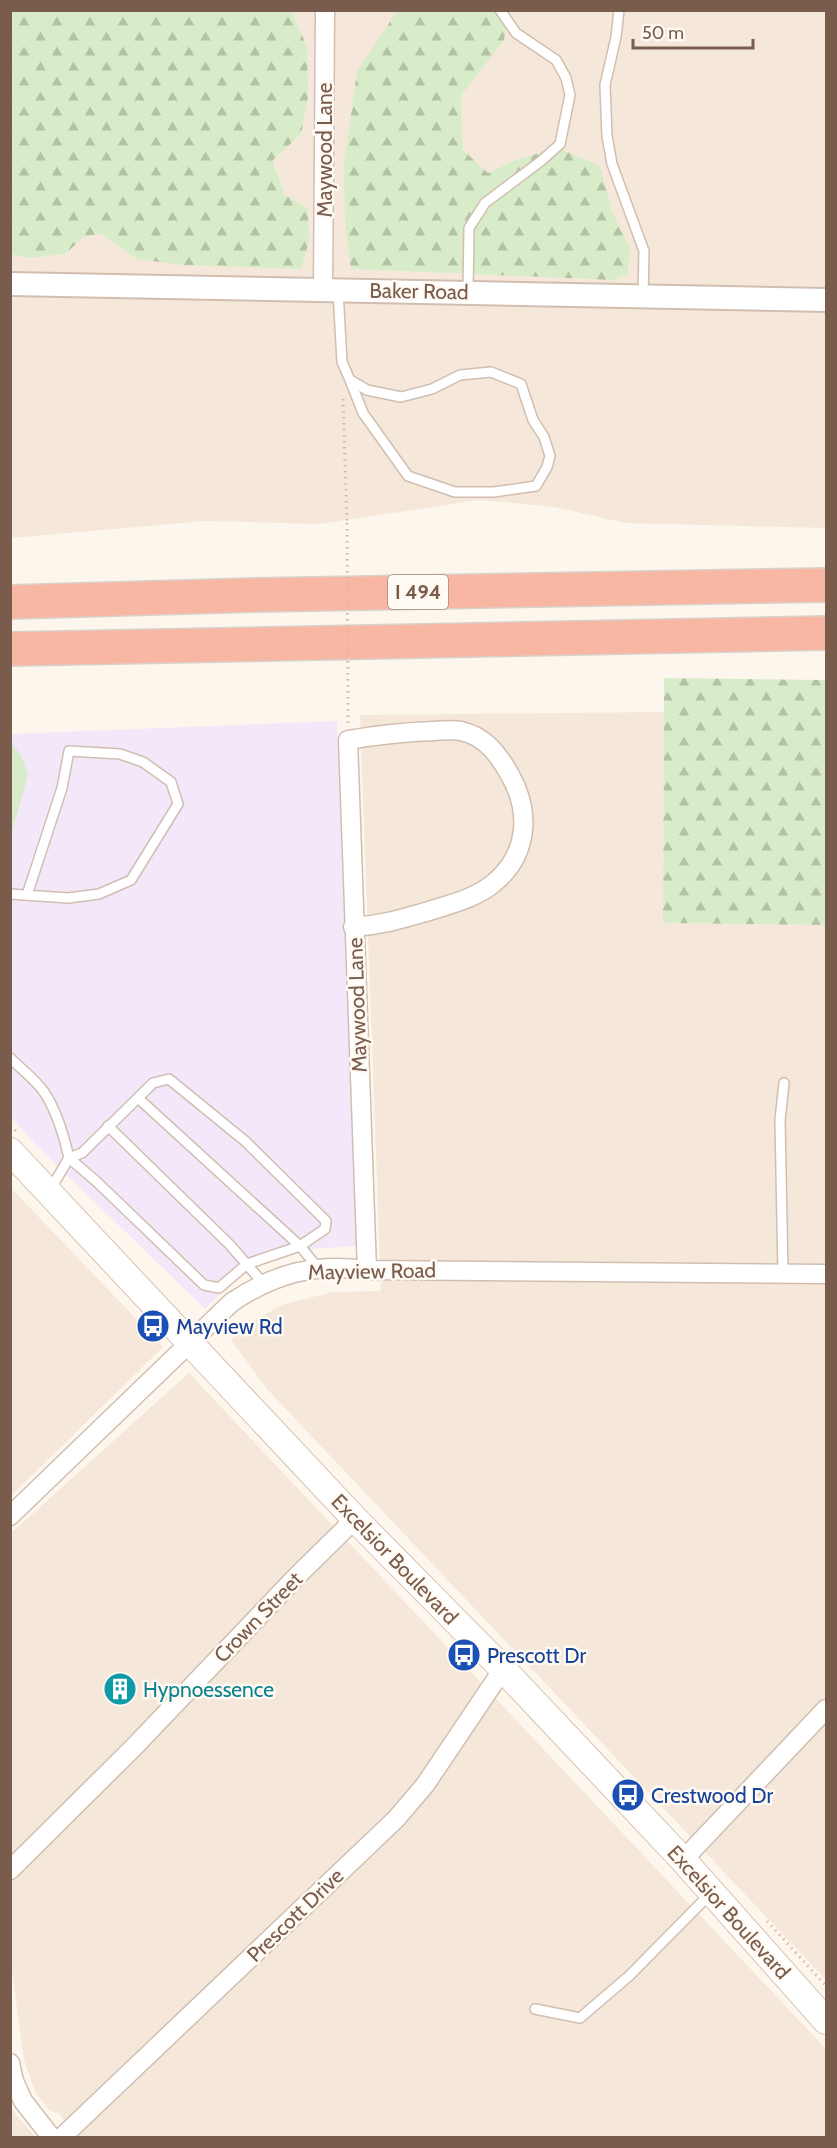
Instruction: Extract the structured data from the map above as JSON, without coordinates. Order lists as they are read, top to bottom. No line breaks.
{"streets":{"highway":["I 494"],"main road":["Excelsior Boulevard"],"street":["Maywood Lane","Baker Road","Mayview Road","Crown Street","Prescott Drive"]},"crossings":[["Maywood Lane","Baker Road"],["Maywood Lane","Mayview Road"],["Mayview Road","Excelsior Boulevard"],["Excelsior Boulevard","Crown Street"],["Excelsior Boulevard","Prescott Drive"]],"places":{"bus stop":["Mayview Rd","Prescott Dr","Crestwood Dr"],"building":["Hypnoessence"]},"scale_bar":"50 m"}
